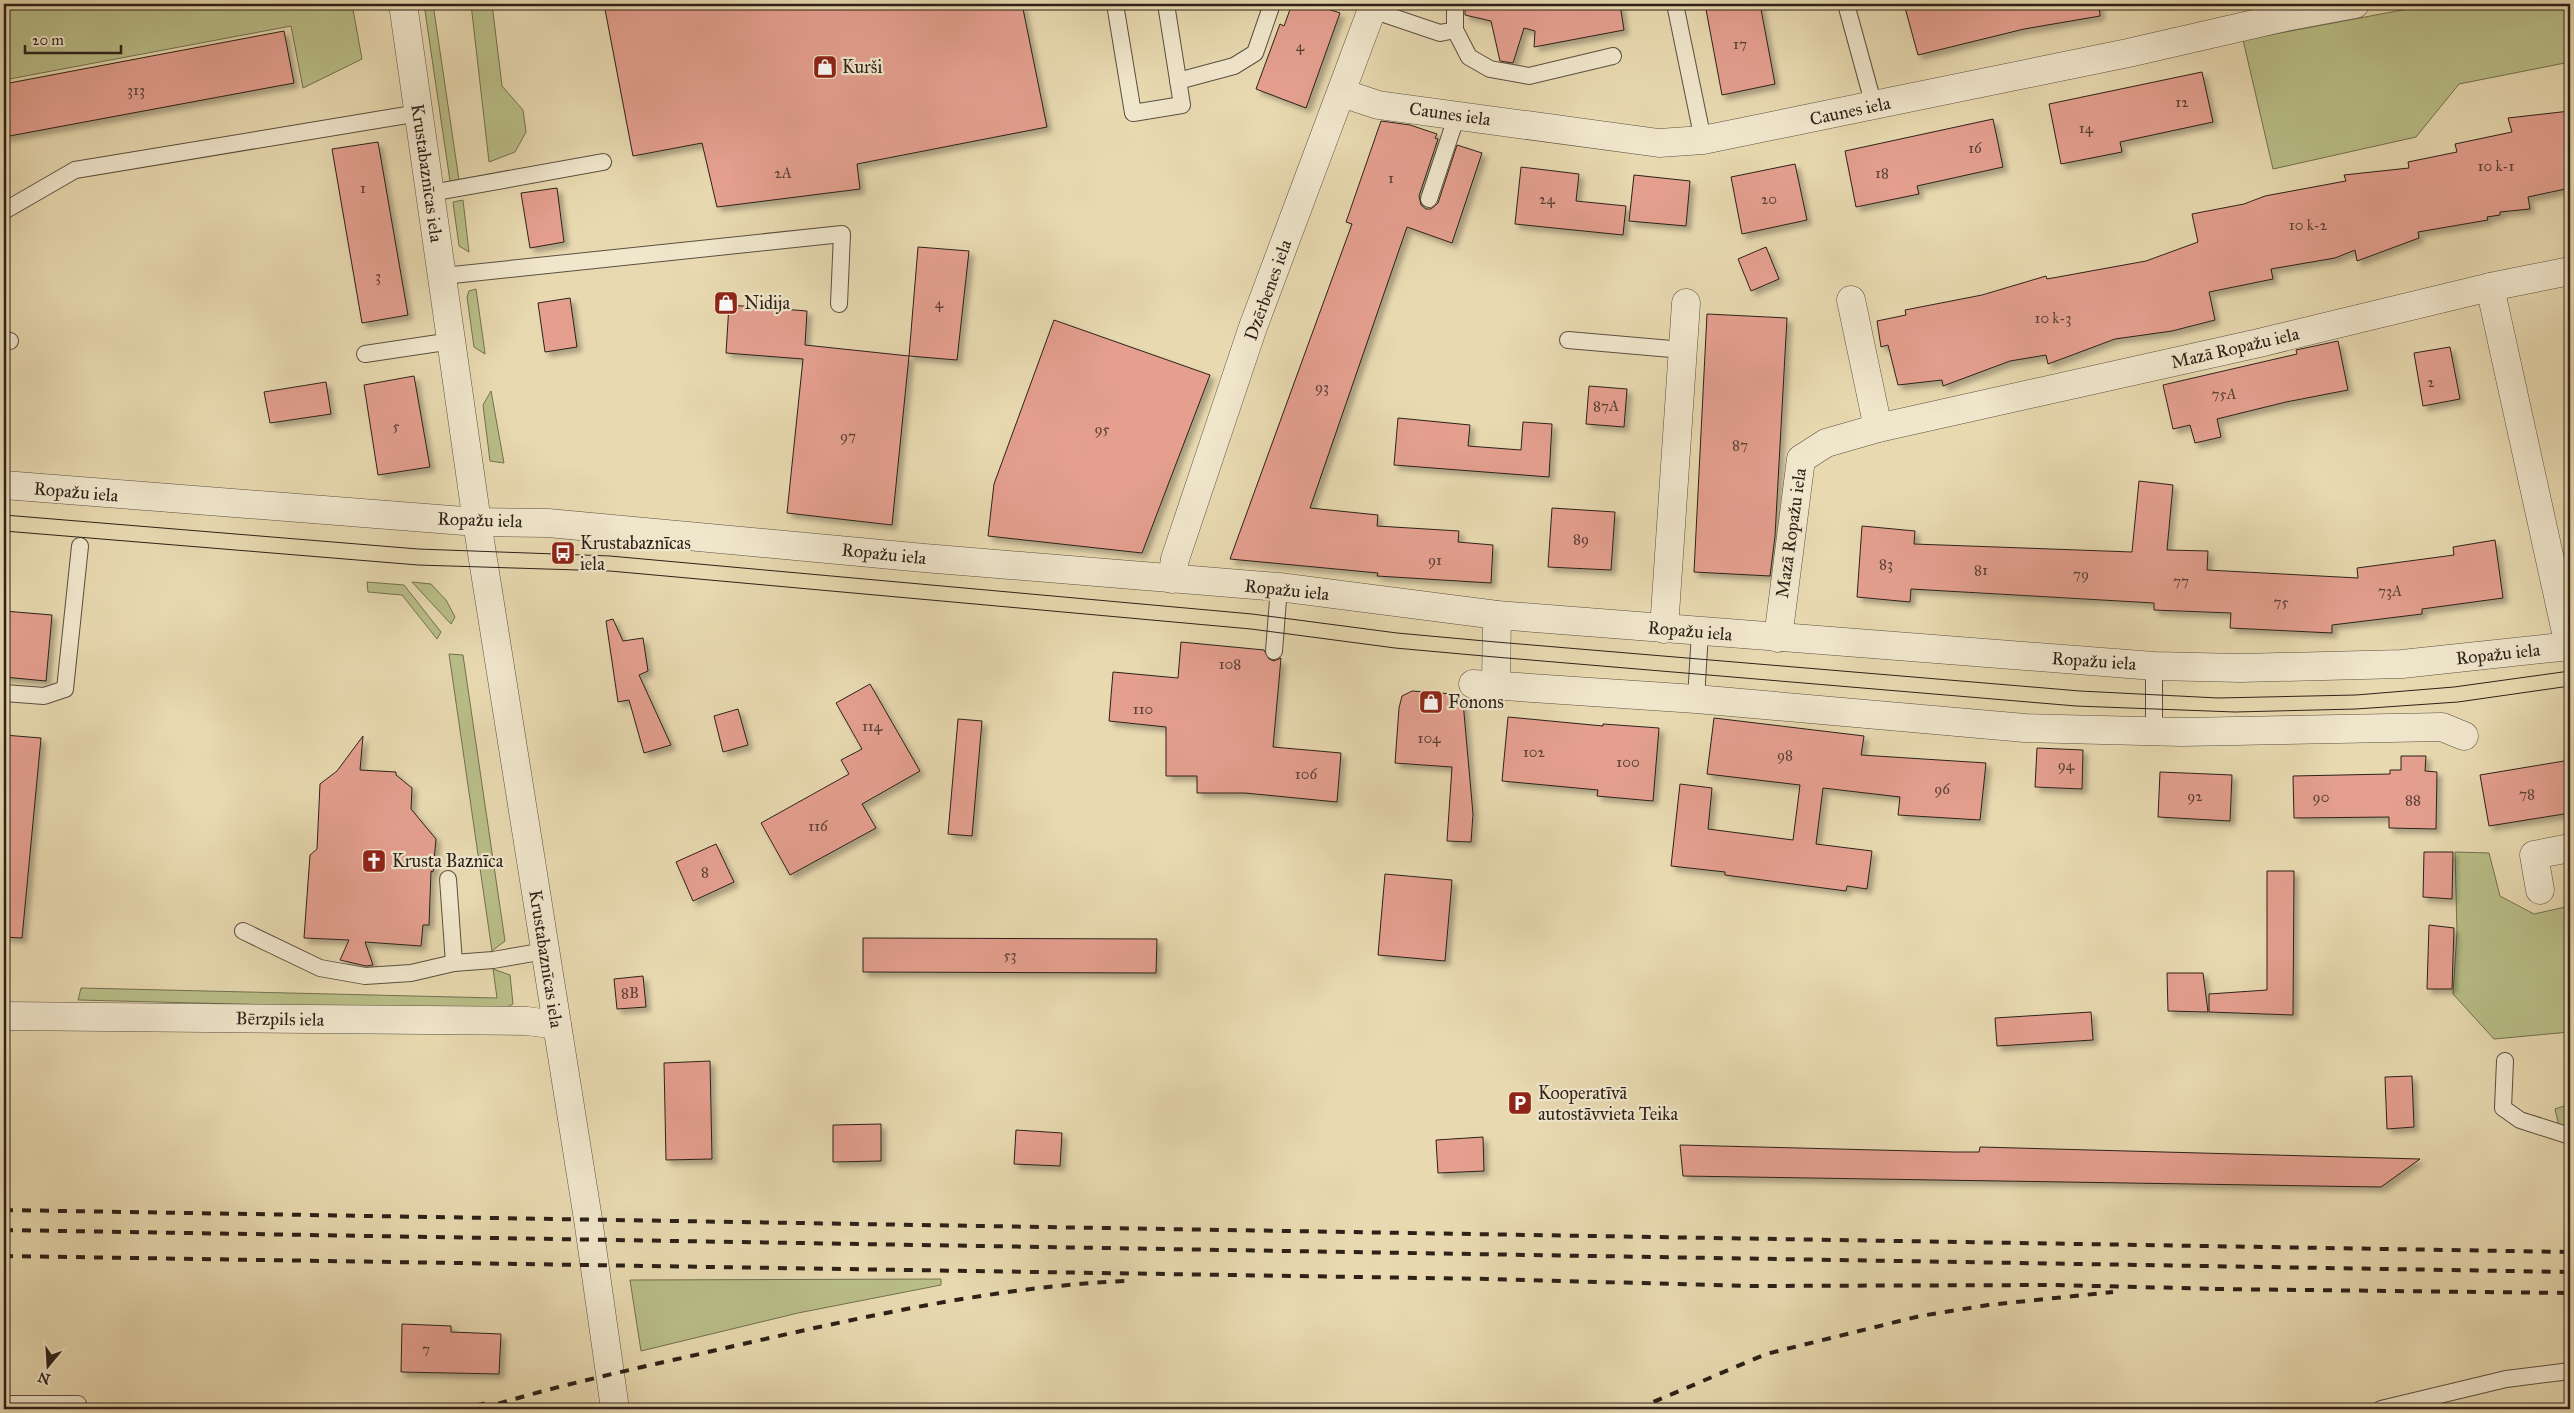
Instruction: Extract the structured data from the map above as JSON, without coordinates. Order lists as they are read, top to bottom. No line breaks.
{"streets":{"street":["Caunes iela","Krustabaznīcas iela","Dzērbenes iela","Mazā Ropažu iela","Ropažu iela","Bērzpils iela"]},"crossings":[["Caunes iela","Dzērbenes iela"],["Krustabaznīcas iela","Ropažu iela"],["Krustabaznīcas iela","Bērzpils iela"],["Dzērbenes iela","Ropažu iela"],["Mazā Ropažu iela","Ropažu iela"]],"places":{"shop":["Kurši","Nidija","Fonons"],"bus stop":["Krustabaznīcas iela"],"church":["Krusta Baznīca"],"parking":["Kooperatīvā autostāvvieta Teika"]},"house_numbers":["17","4","313","12","14","16","10 k-1","2A","18","1","1","24","20","10 k-2","3","4","10 k-3","2","93","75A","87A","5","95","97","87","89","91","83","81","79","77","73A","75","108","110","114","104","102","98","100","94","106","96","78","92","90","88","116","8","53","8B","7"],"scale_bar":"20 m","north":"bottom"}
